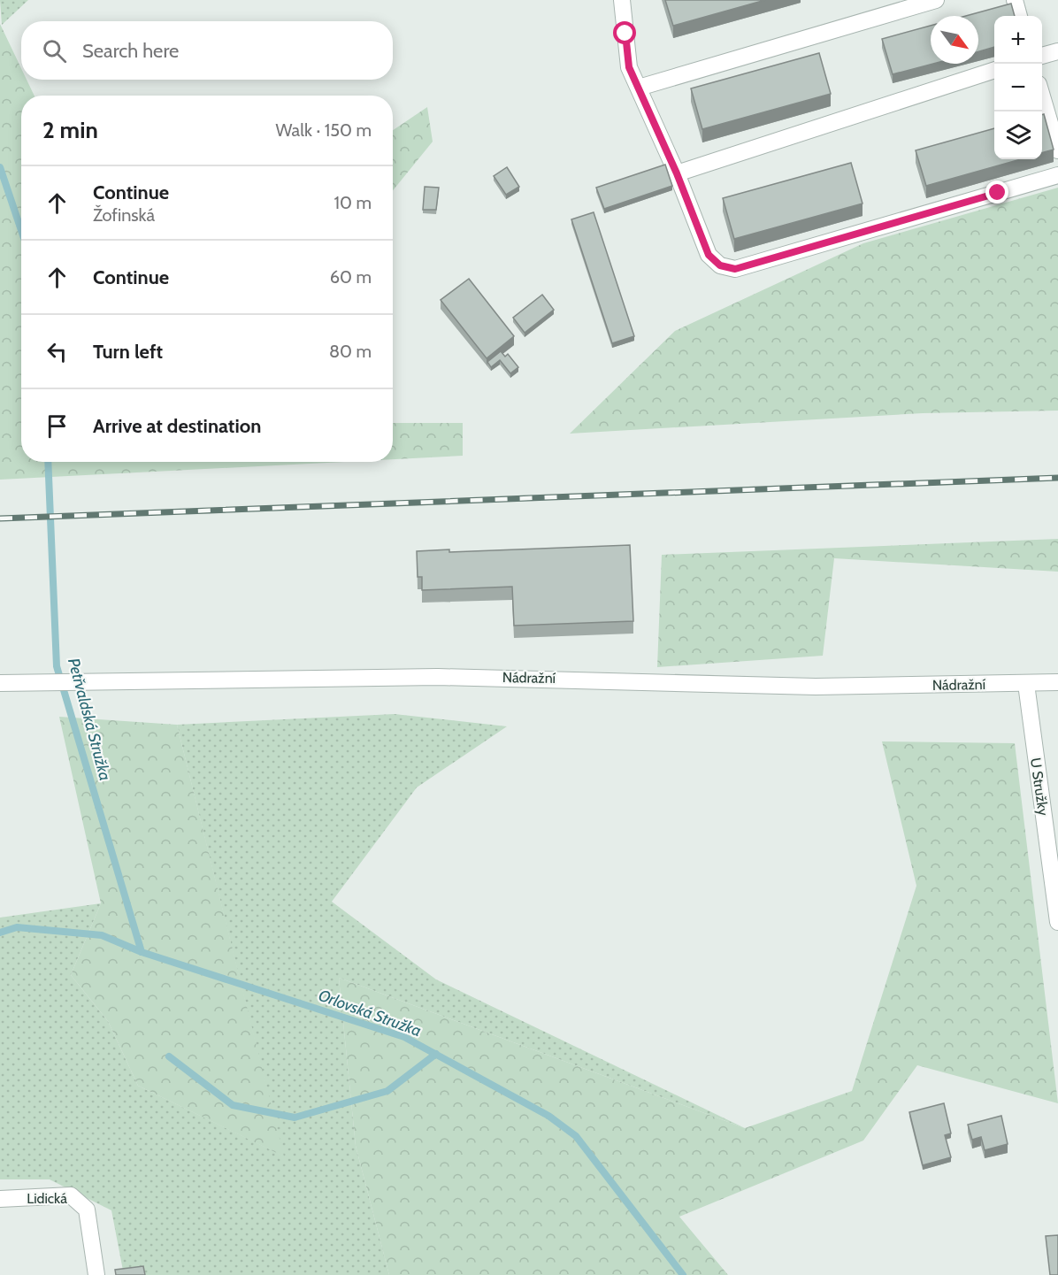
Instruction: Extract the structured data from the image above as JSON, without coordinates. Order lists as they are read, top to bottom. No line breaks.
{"streets":{"street":["Nádražní","U Stružky","Lidická"]},"crossings":[["Nádražní","U Stružky"]],"water":["Petřvaldská Stružka","Orlovská Stružka"],"north":"bottom right","page":{"map_buttons":["+","−"],"search":"Search here","heading":["2 min","Walk · 150 m"],"list":[["Continue","Žofinská","10 m"],["Continue","60 m"],["Turn left","80 m"],"Arrive at destination"]}}
